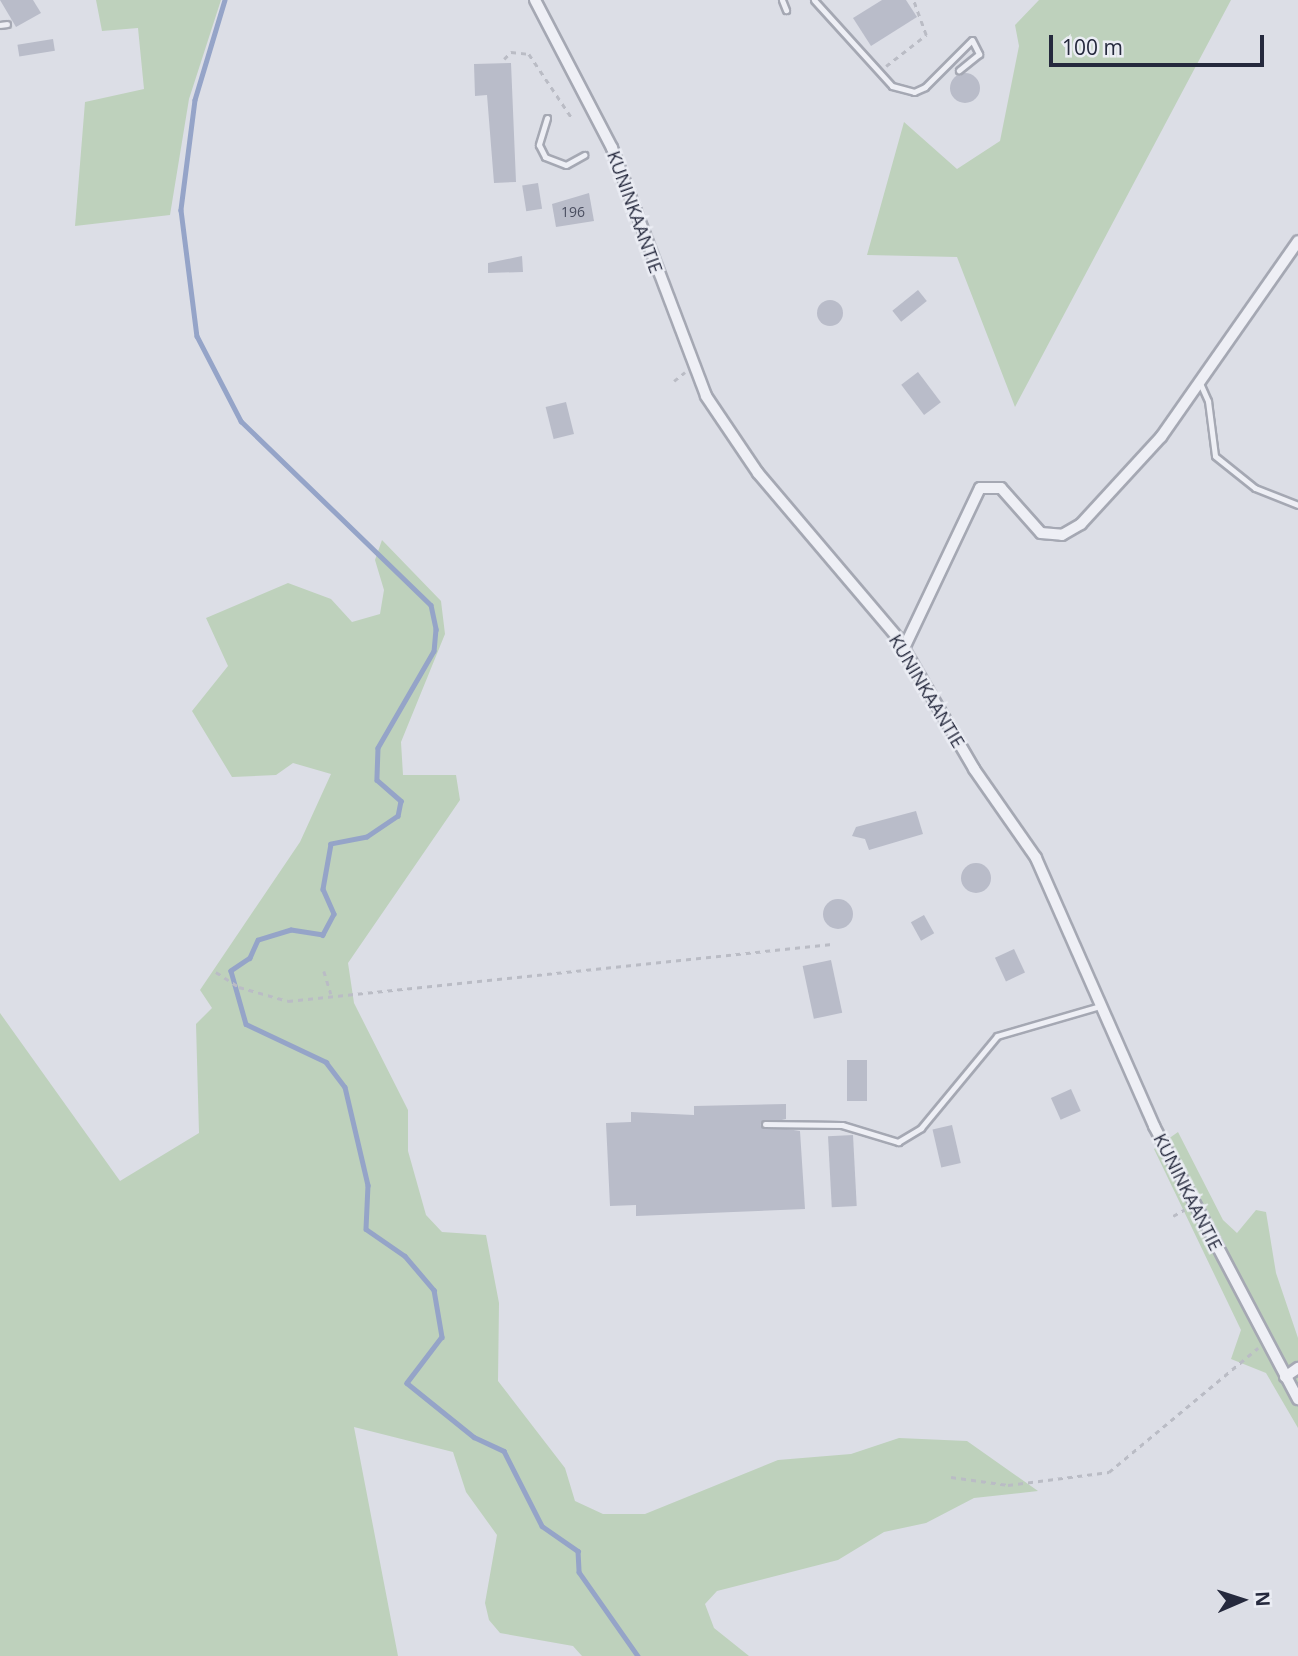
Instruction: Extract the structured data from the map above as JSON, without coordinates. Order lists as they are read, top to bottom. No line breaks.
{"streets":{"street":["KUNINKAANTIE"]},"house_numbers":["196"],"scale_bar":"100 m","north":"right"}
